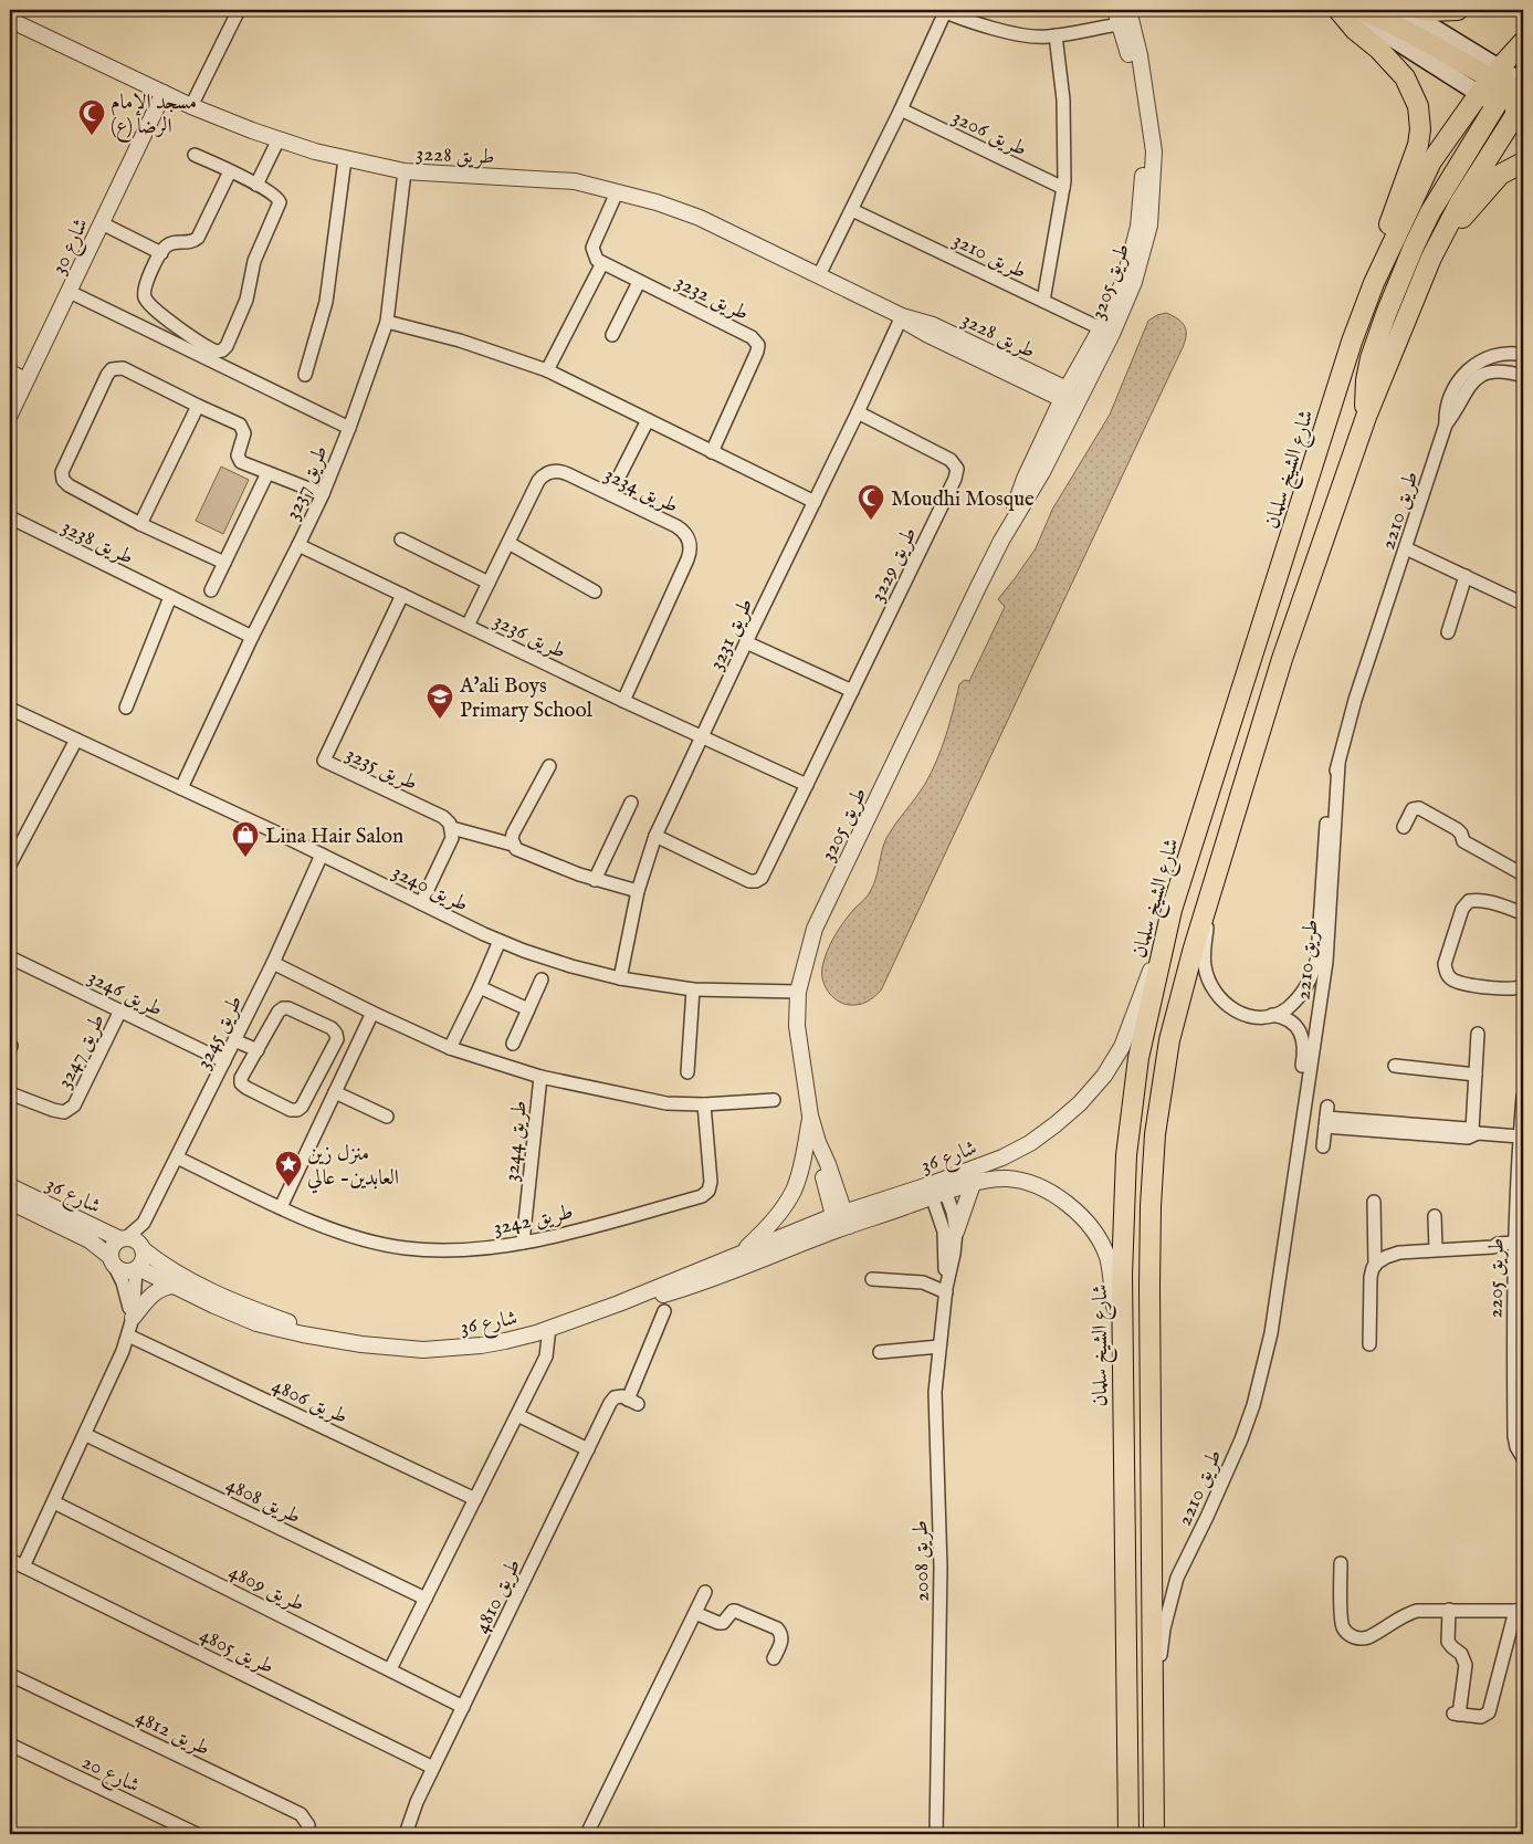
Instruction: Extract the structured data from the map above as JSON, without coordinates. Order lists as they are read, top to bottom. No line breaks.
{"streets":{"main road":["شارع الشيخ سلمان"],"street":["طريق 3206","طريق 3228","شارع 30","طريق 3210","طريق 3205","طريق 3232","طريق 3237","طريق 3234","طريق 2210","طريق 3238","طريق 3229","طريق 3231","طريق 3236","طريق 3235","طريق 3240","طريق 3246","طريق 3245","طريق 3247","طريق 3244","شارع 36","طريق 3242","طريق 2205","طريق 4806","طريق 4808","طريق 2008","طريق 4809","طريق 4810","طريق 4805","طريق 4812","شارع 20"]},"crossings":[["طريق 3228","شارع 30"],["طريق 3228","طريق 3205"],["طريق 3228","طريق 3237"],["طريق 3228","طريق 3231"],["طريق 3210","طريق 3205"],["طريق 3205","طريق 3240"],["طريق 3205","شارع 36"],["شارع الشيخ سلمان","طريق 2210"],["شارع الشيخ سلمان","شارع 36"],["طريق 3237","طريق 3238"],["طريق 3237","طريق 3236"],["طريق 3237","طريق 3240"],["طريق 3234","طريق 3236"],["طريق 3229","طريق 3231"],["طريق 3229","طريق 3236"],["طريق 3231","طريق 3236"],["طريق 3231","طريق 3240"],["طريق 3236","طريق 3235"],["طريق 3240","طريق 3245"],["طريق 3246","طريق 3245"],["طريق 3246","طريق 3247"],["طريق 3245","شارع 36"],["طريق 3245","طريق 3242"],["طريق 3244","طريق 3242"],["شارع 36","طريق 2008"],["طريق 4809","طريق 4810"],["طريق 4810","طريق 4805"]],"places":{"mosque":["مسجد الإمام الرضا (ع)","Moudhi Mosque"],"school or university":["A'ali Boys Primary School"],"shop":["Lina Hair Salon"],"place":["منزل زين العابدين- عالي"]}}
